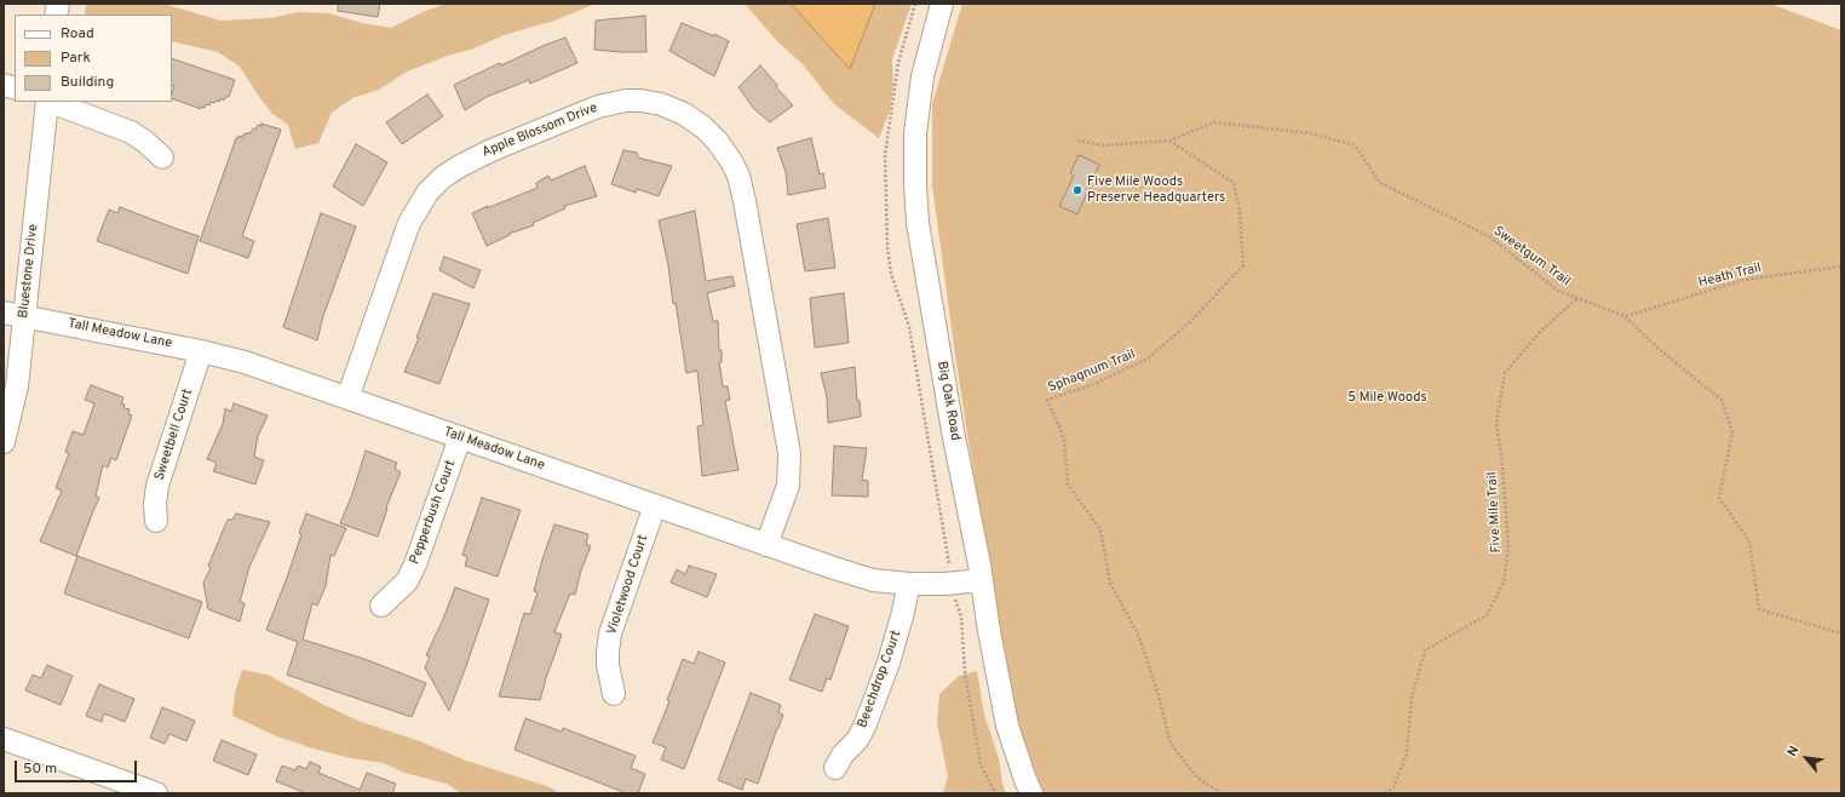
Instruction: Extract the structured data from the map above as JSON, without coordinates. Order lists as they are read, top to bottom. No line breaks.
{"streets":{"street":["Apple Blossom Drive","Bluestone Drive","Tall Meadow Lane","Big Oak Road","Sweetbell Court","Pepperbush Court","Violetwood Court","Beechdrop Court"],"path":["Sweetgum Trail","Heath Trail","Sphagnum Trail","Five Mile Trail"]},"crossings":[["Apple Blossom Drive","Tall Meadow Lane"],["Sweetgum Trail","Heath Trail"],["Sweetgum Trail","Sphagnum Trail"],["Sweetgum Trail","Five Mile Trail"],["Bluestone Drive","Tall Meadow Lane"],["Tall Meadow Lane","Big Oak Road"],["Tall Meadow Lane","Sweetbell Court"],["Tall Meadow Lane","Pepperbush Court"],["Tall Meadow Lane","Violetwood Court"],["Tall Meadow Lane","Beechdrop Court"]],"parks":["5 Mile Woods"],"places":["Five Mile Woods Preserve Headquarters"],"legend":["Road","Park","Building"],"scale_bar":"50 m","north":"top left"}
